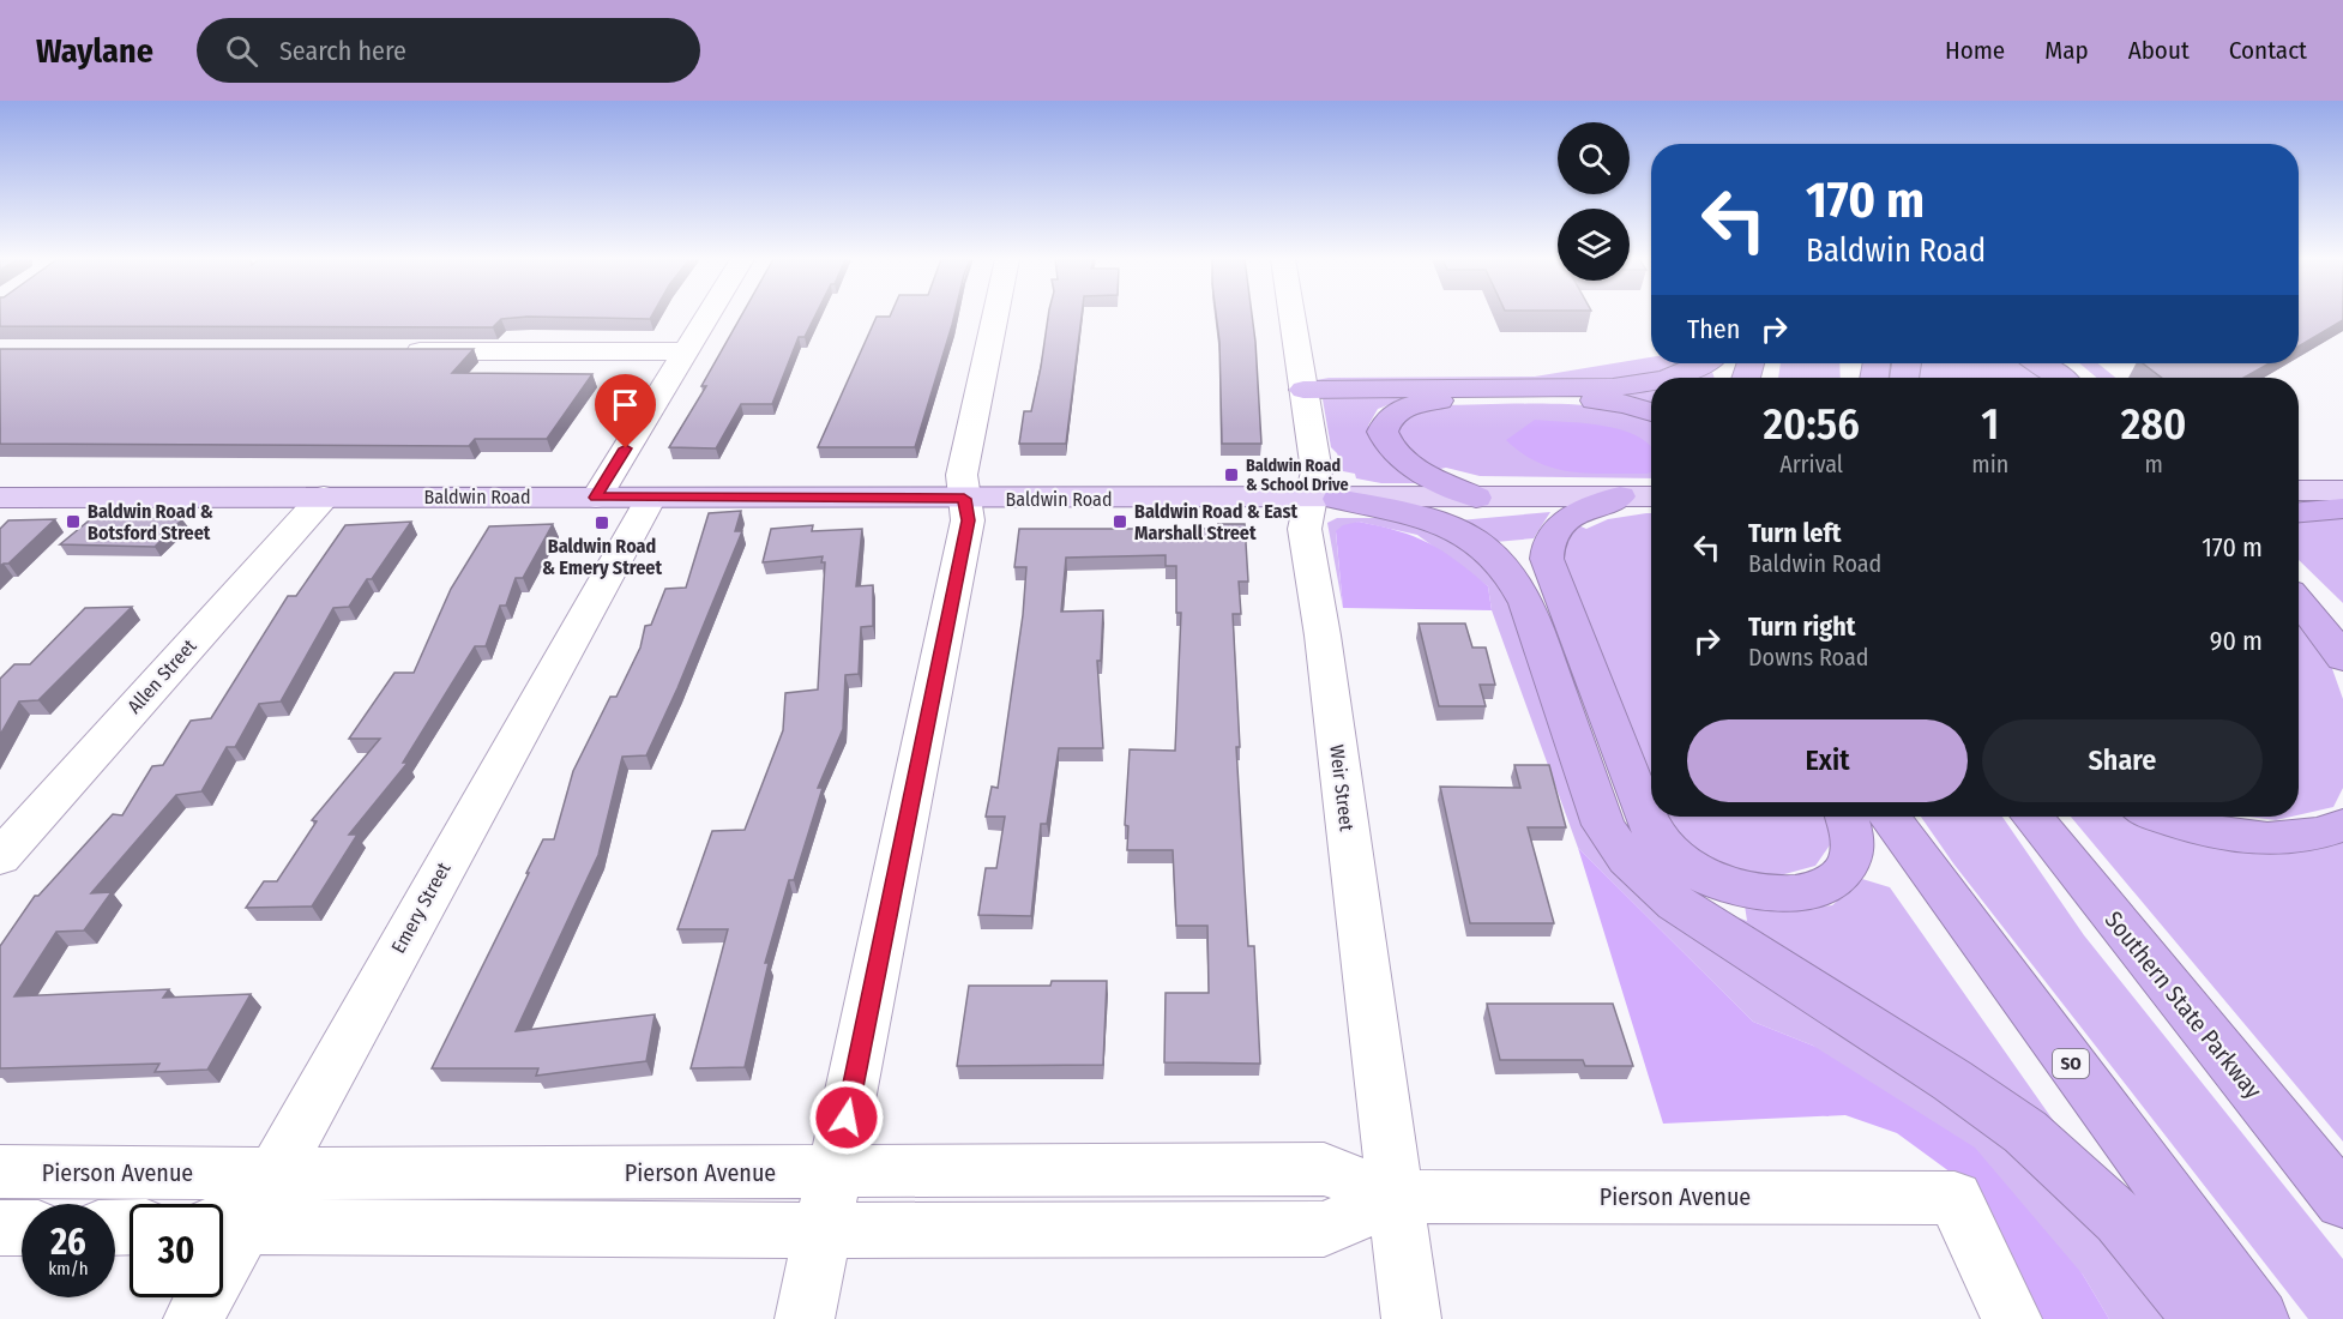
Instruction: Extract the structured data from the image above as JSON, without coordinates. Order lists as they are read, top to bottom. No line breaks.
{"streets":{"highway":["Southern State Parkway","SO"],"main road":["Baldwin Road"],"street":["Allen Street","Weir Street","Emery Street","Pierson Avenue"]},"crossings":[["Baldwin Road","Allen Street"],["Baldwin Road","Weir Street"],["Baldwin Road","Emery Street"],["Weir Street","Pierson Avenue"],["Emery Street","Pierson Avenue"]],"places":{"transit":["Baldwin Road & School Drive","Baldwin Road & Botsford Street","Baldwin Road & East Marshall Street","Baldwin Road & Emery Street"]},"page":{"header":"Waylane","search":"Search here","nav":["Home","Map","About","Contact"],"turn":["170 m","Baldwin Road"],"then":"Then","eta":["20:56","Arrival","1","min","280","m"],"list":[{"name":"Turn left","note":"Baldwin Road","value":"170 m"},{"name":"Turn right","note":"Downs Road","value":"90 m"}],"buttons":["Exit","Share"],"speed":"26 km/h","limit":"30"}}
